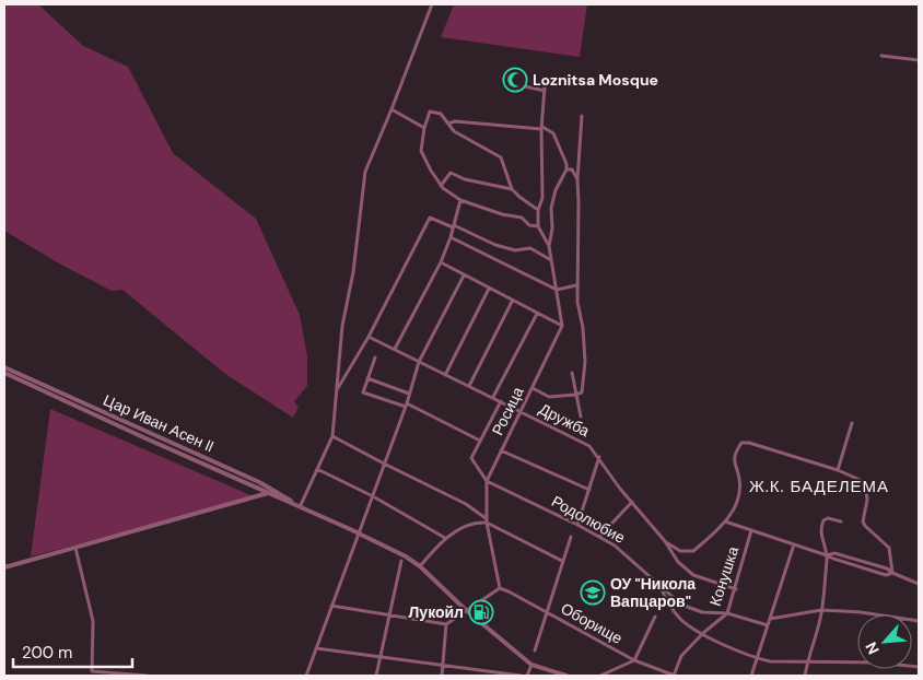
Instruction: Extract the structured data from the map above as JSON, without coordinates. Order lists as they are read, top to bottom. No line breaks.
{"streets":{"street":["Росица","Дружба","Цар Иван Асен II","Родолюбие","Конушка","Оборище"]},"crossings":[["Росица","Дружба"],["Росица","Родолюбие"],["Росица","Оборище"],["Дружба","Конушка"],["Родолюбие","Конушка"],["Конушка","Оборище"]],"districts":["Ж.К. БАДЕЛЕМА"],"places":{"mosque":["Loznitsa Mosque"],"school or university":["ОУ \"Никола Вапцаров\""],"fuel station":["Лукойл"]},"scale_bar":"200 m","north":"bottom left"}
